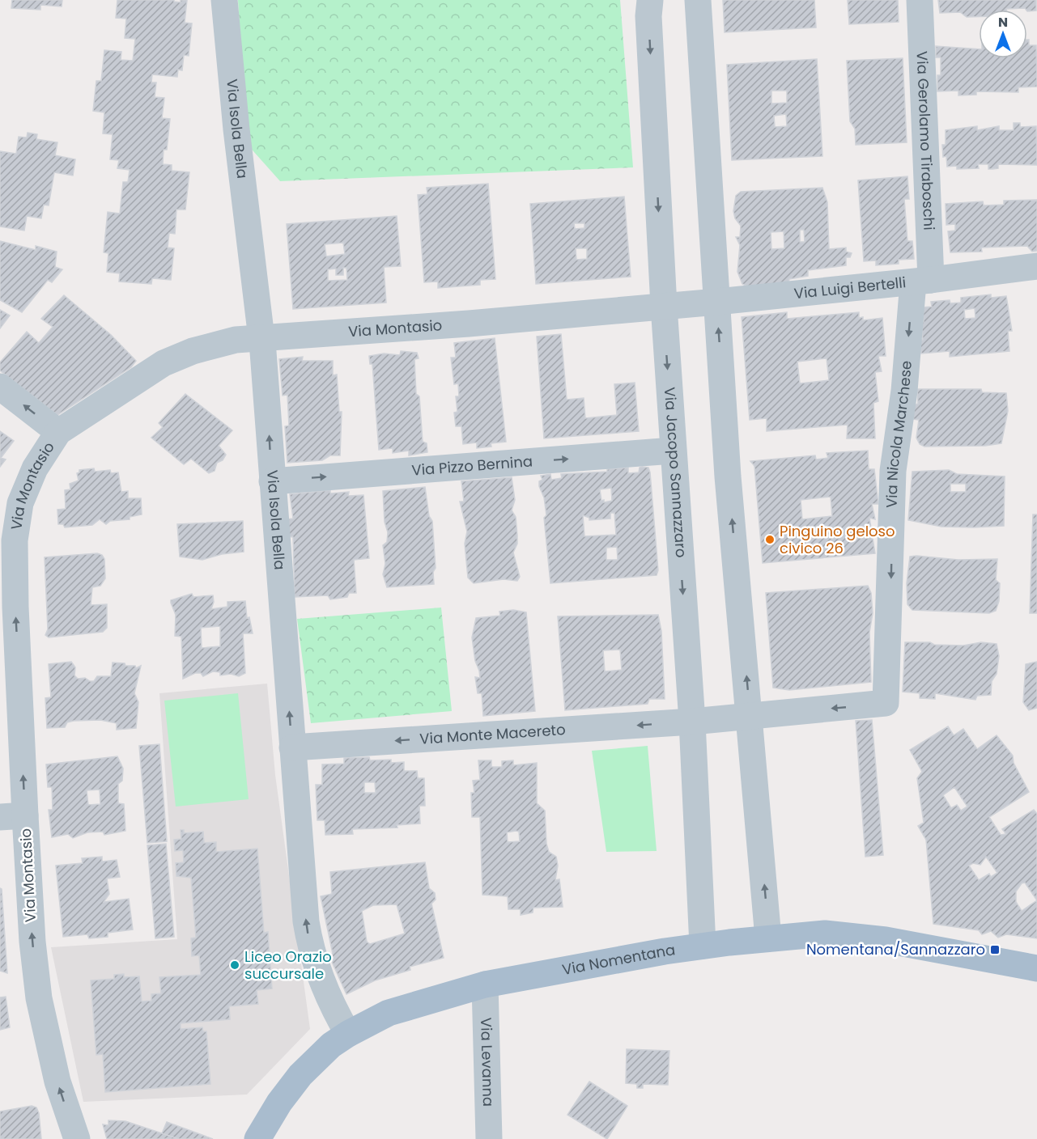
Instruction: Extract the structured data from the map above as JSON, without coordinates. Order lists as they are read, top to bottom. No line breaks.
{"streets":{"main road":["Via Nomentana"],"street":["Via Isola Bella","Via Gerolamo Tiraboschi","Via Luigi Bertelli","Via Montasio","Via Nicola Marchese","Via Pizzo Bernina","Via Jacopo Sannazzaro","Via Monte Macereto","Via Levanna"]},"crossings":[["Via Isola Bella","Via Montasio"],["Via Isola Bella","Via Pizzo Bernina"],["Via Isola Bella","Via Monte Macereto"],["Via Isola Bella","Via Nomentana"],["Via Gerolamo Tiraboschi","Via Luigi Bertelli"],["Via Gerolamo Tiraboschi","Via Nicola Marchese"],["Via Luigi Bertelli","Via Montasio"],["Via Luigi Bertelli","Via Nicola Marchese"],["Via Luigi Bertelli","Via Jacopo Sannazzaro"],["Via Montasio","Via Jacopo Sannazzaro"],["Via Nicola Marchese","Via Monte Macereto"],["Via Pizzo Bernina","Via Jacopo Sannazzaro"],["Via Jacopo Sannazzaro","Via Monte Macereto"],["Via Jacopo Sannazzaro","Via Nomentana"],["Via Nomentana","Via Levanna"]],"one_way":["Via Isola Bella","Via Montasio","Via Pizzo Bernina","Via Monte Macereto"],"places":{"other":["Pinguino geloso civico 26","Liceo Orazio succursale"],"transit":["Nomentana/Sannazzaro"]},"north":"top"}
